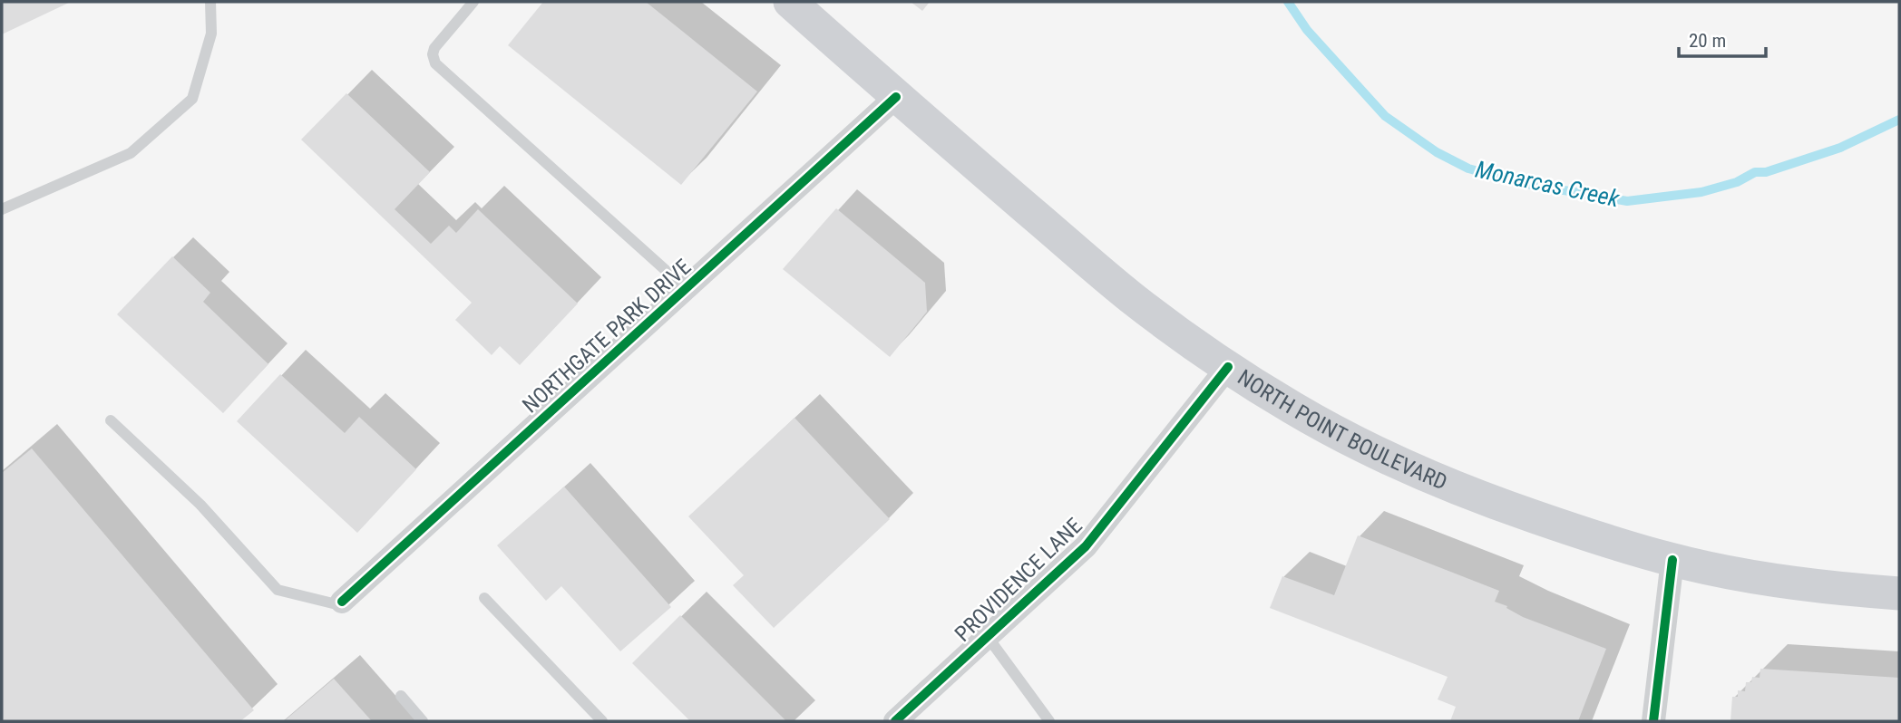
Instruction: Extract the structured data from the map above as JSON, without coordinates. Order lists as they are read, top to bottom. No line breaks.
{"streets":{"main road":["NORTH POINT BOULEVARD"],"street":["NORTHGATE PARK DRIVE","PROVIDENCE LANE"]},"crossings":[["NORTHGATE PARK DRIVE","NORTH POINT BOULEVARD"],["NORTH POINT BOULEVARD","PROVIDENCE LANE"]],"water":["Monarcas Creek"],"scale_bar":"20 m"}
